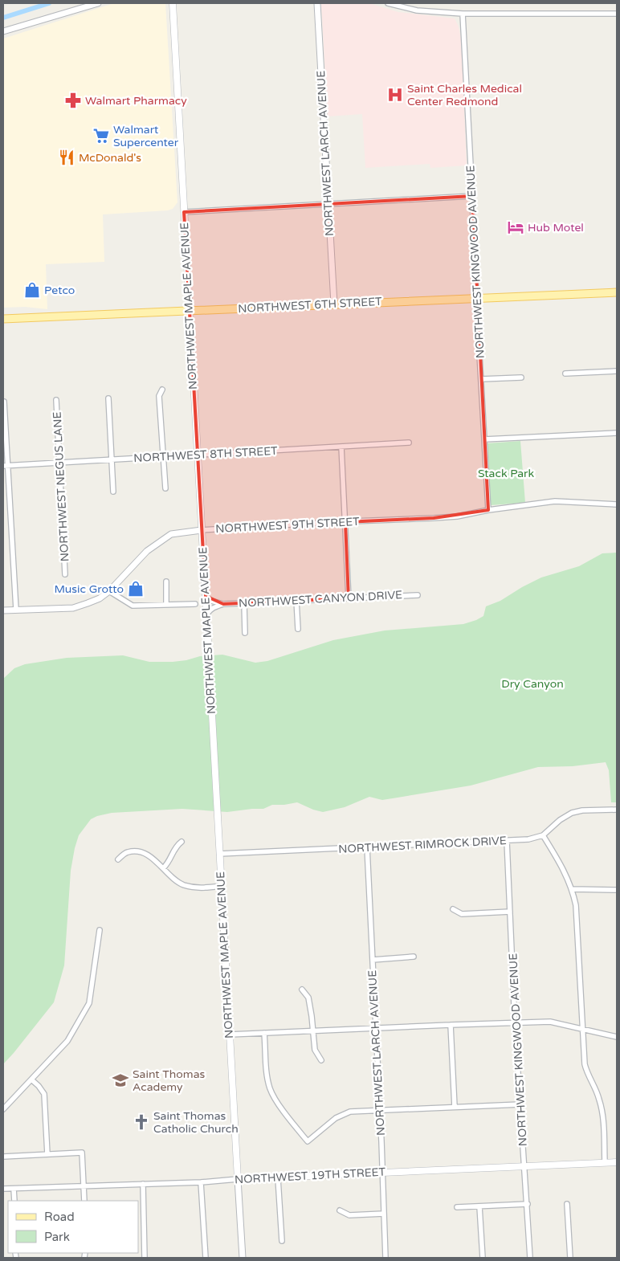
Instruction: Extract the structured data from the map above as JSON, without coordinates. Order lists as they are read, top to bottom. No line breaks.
{"streets":{"main road":["NORTHWEST 6TH STREET","NORTHWEST MAPLE AVENUE","NORTHWEST 19TH STREET"],"street":["NORTHWEST LARCH AVENUE","NORTHWEST KINGWOOD AVENUE","NORTHWEST 8TH STREET","NORTHWEST NEGUS LANE","NORTHWEST 9TH STREET","NORTHWEST CANYON DRIVE","NORTHWEST RIMROCK DRIVE"]},"crossings":[["NORTHWEST LARCH AVENUE","NORTHWEST 6TH STREET"],["NORTHWEST LARCH AVENUE","NORTHWEST RIMROCK DRIVE"],["NORTHWEST LARCH AVENUE","NORTHWEST 19TH STREET"],["NORTHWEST KINGWOOD AVENUE","NORTHWEST 6TH STREET"],["NORTHWEST KINGWOOD AVENUE","NORTHWEST 9TH STREET"],["NORTHWEST KINGWOOD AVENUE","NORTHWEST RIMROCK DRIVE"],["NORTHWEST KINGWOOD AVENUE","NORTHWEST 19TH STREET"],["NORTHWEST 6TH STREET","NORTHWEST MAPLE AVENUE"],["NORTHWEST MAPLE AVENUE","NORTHWEST 8TH STREET"],["NORTHWEST MAPLE AVENUE","NORTHWEST 9TH STREET"],["NORTHWEST MAPLE AVENUE","NORTHWEST CANYON DRIVE"],["NORTHWEST MAPLE AVENUE","NORTHWEST RIMROCK DRIVE"],["NORTHWEST MAPLE AVENUE","NORTHWEST 19TH STREET"],["NORTHWEST 8TH STREET","NORTHWEST NEGUS LANE"]],"parks":["Stack Park","Dry Canyon"],"places":{"hospital":["Saint Charles Medical Center Redmond"],"pharmacy":["Walmart Pharmacy"],"supermarket":["Walmart Supercenter"],"restaurant":["McDonald's"],"hotel":["Hub Motel"],"shop":["Petco","Music Grotto"],"school or university":["Saint Thomas Academy"],"church":["Saint Thomas Catholic Church"]},"legend":["Road","Park"]}
